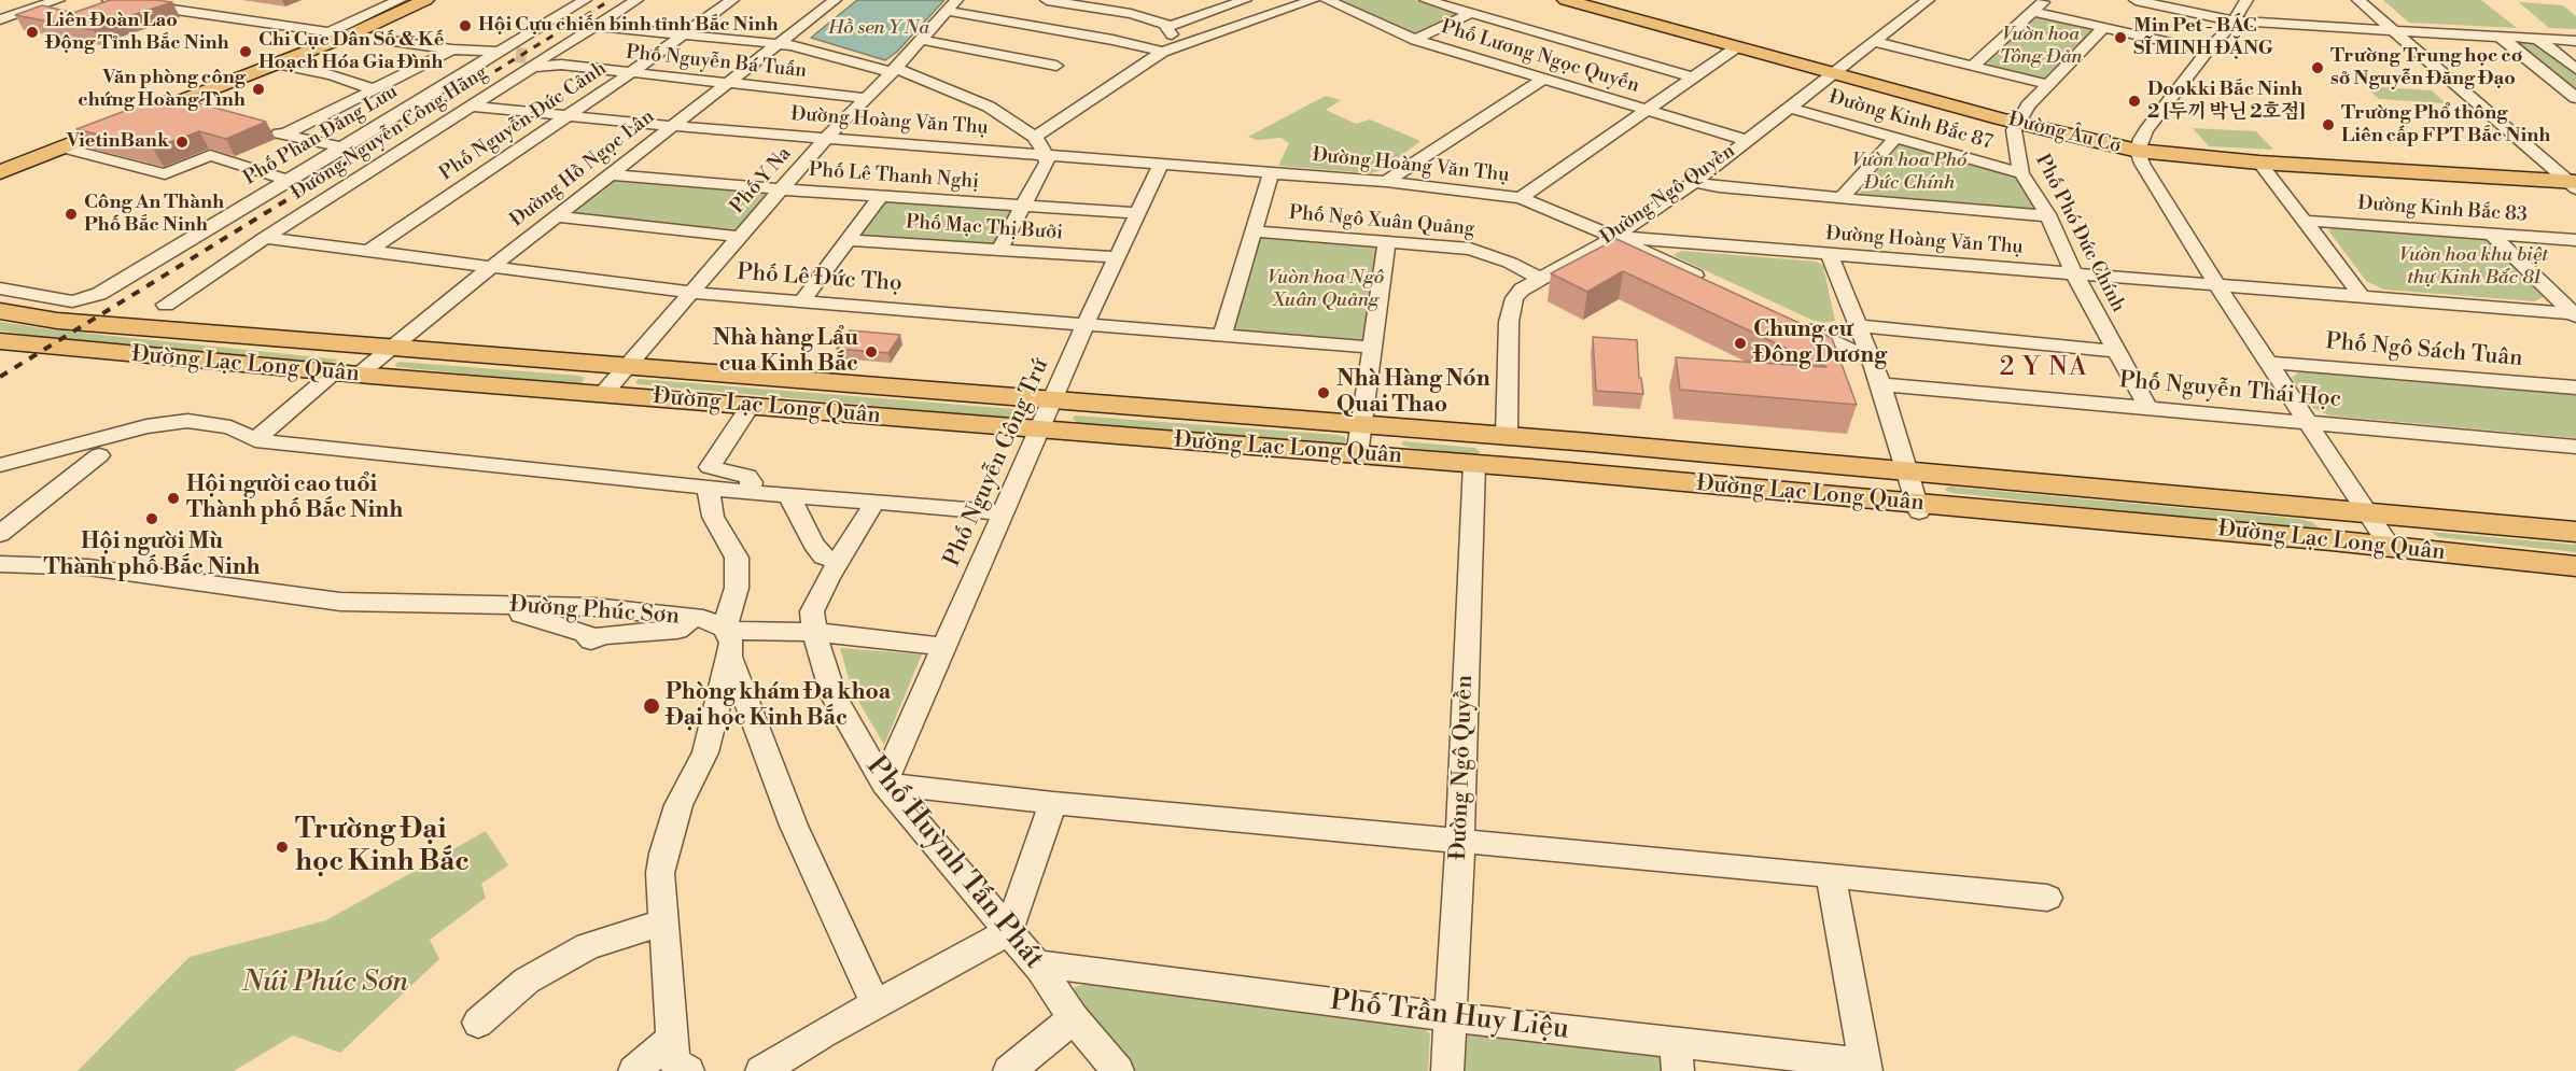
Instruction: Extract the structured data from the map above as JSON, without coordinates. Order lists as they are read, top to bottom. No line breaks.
{"streets":{"main road":["Đường Âu Cơ","Đường Lạc Long Quân"],"street":["Phố Lương Ngọc Quyến","Phố Nguyễn Bá Tuấn","Đường Kinh Bắc 87","Phố Nguyễn Đức Cảnh","Đường Hoàng Văn Thụ","Đường Nguyễn Công Hãng","Phố Phan Đăng Lưu","Đường Hồ Ngọc Lân","Phố Lê Thanh Nghị","Phố Y Na","Đường Ngô Quyền","Đường Kinh Bắc 83","Phố Ngô Xuân Quảng","Phố Mạc Thị Bưởi","Phố Phó Đức Chính","Phố Lê Đức Thọ","Phố Ngô Sách Tuân","Phố Nguyễn Thái Học","Phố Nguyễn Công Trứ","Đường Phúc Sơn","Phố Huỳnh Tấn Phát","Phố Trần Huy Liệu"]},"crossings":[["Phố Lương Ngọc Quyến","Đường Ngô Quyền"],["Phố Nguyễn Bá Tuấn","Phố Nguyễn Đức Cảnh"],["Phố Nguyễn Bá Tuấn","Đường Nguyễn Công Hãng"],["Phố Nguyễn Bá Tuấn","Phố Phan Đăng Lưu"],["Phố Nguyễn Bá Tuấn","Đường Hồ Ngọc Lân"],["Phố Nguyễn Bá Tuấn","Phố Y Na"],["Đường Kinh Bắc 87","Đường Ngô Quyền"],["Đường Kinh Bắc 87","Phố Phó Đức Chính"],["Phố Nguyễn Đức Cảnh","Đường Hoàng Văn Thụ"],["Phố Nguyễn Đức Cảnh","Phố Lê Đức Thọ"],["Đường Hoàng Văn Thụ","Đường Nguyễn Công Hãng"],["Đường Hoàng Văn Thụ","Đường Hồ Ngọc Lân"],["Đường Hoàng Văn Thụ","Phố Y Na"],["Đường Hoàng Văn Thụ","Đường Ngô Quyền"],["Đường Hoàng Văn Thụ","Phố Phó Đức Chính"],["Đường Hoàng Văn Thụ","Phố Nguyễn Công Trứ"],["Đường Nguyễn Công Hãng","Phố Phan Đăng Lưu"],["Đường Nguyễn Công Hãng","Phố Lê Đức Thọ"],["Đường Âu Cơ","Đường Ngô Quyền"],["Đường Âu Cơ","Phố Phó Đức Chính"],["Đường Hồ Ngọc Lân","Phố Lê Thanh Nghị"],["Đường Hồ Ngọc Lân","Phố Lê Đức Thọ"],["Đường Hồ Ngọc Lân","Đường Lạc Long Quân"],["Phố Lê Thanh Nghị","Phố Y Na"],["Phố Lê Thanh Nghị","Phố Nguyễn Công Trứ"],["Phố Y Na","Phố Lê Đức Thọ"],["Phố Y Na","Đường Lạc Long Quân"],["Đường Ngô Quyền","Phố Ngô Xuân Quảng"],["Đường Ngô Quyền","Đường Lạc Long Quân"],["Đường Ngô Quyền","Phố Trần Huy Liệu"],["Phố Mạc Thị Bưởi","Phố Nguyễn Công Trứ"],["Phố Phó Đức Chính","Phố Nguyễn Thái Học"],["Phố Lê Đức Thọ","Phố Nguyễn Công Trứ"],["Đường Lạc Long Quân","Phố Nguyễn Công Trứ"],["Phố Nguyễn Công Trứ","Đường Phúc Sơn"],["Phố Nguyễn Công Trứ","Phố Huỳnh Tấn Phát"],["Đường Phúc Sơn","Phố Huỳnh Tấn Phát"],["Phố Huỳnh Tấn Phát","Phố Trần Huy Liệu"]],"districts":["2 Y NA"],"water":["Hồ sen Y Na"],"parks":["Vườn hoa Tông Đản","Vườn hoa Phó Đức Chính","Vườn hoa khu biệt thự Kinh Bắc 81","Vuòn hoa Ngô Xuân Quảng","Núi Phúc Sơn"],"places":["Hội Cựu chiến binh tỉnh Bắc Ninh","Liên Đoàn Lao Động Tỉnh Bắc Ninh","Min Pet - BÁC SĨ MINH ĐẶNG","Chi Cục Dân Số & Kế Hoạch Hóa Gia Đình","Trường Trung học cơ sở Nguyễn Đăng Đạo","Văn phòng công chứng Hoàng Tình","Dookki Bắc Ninh 2 [두끼 박닌 2호점]","Trường Phổ thông Liên cấp FPT Bắc Ninh","VietinBank","Công An Thành Phố Bắc Ninh","Chung cư Đông Dương","Nhà hàng Lẩu cua Kinh Bắc","Nhà Hàng Nón Quai Thao","Hội người cao tuổi Thành phố Bắc Ninh","Hội người Mù Thành phố Bắc Ninh","Phòng khám Đa khoa Đại học Kinh Bắc","Trường Đại học Kinh Bắc"]}
